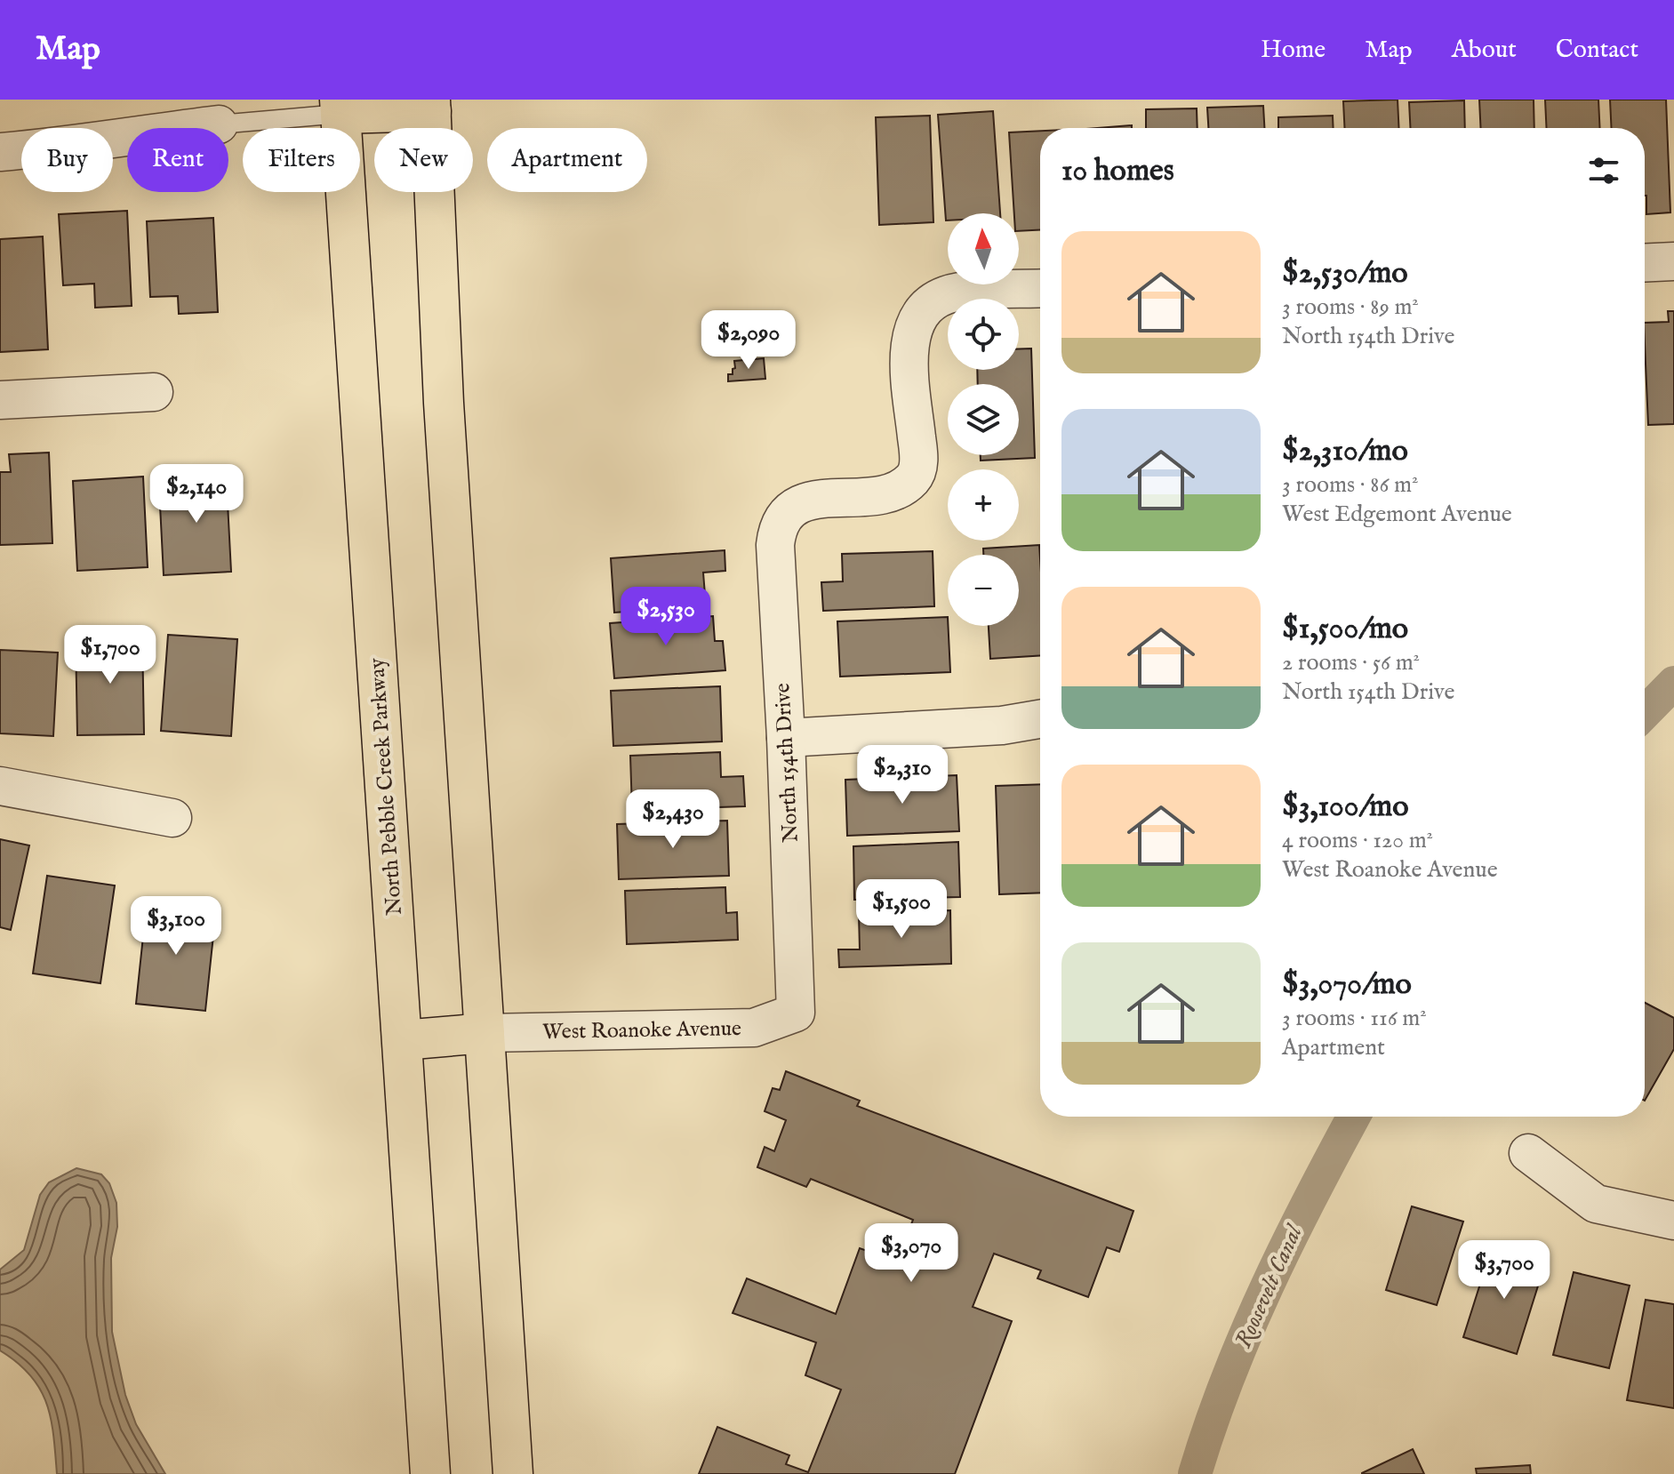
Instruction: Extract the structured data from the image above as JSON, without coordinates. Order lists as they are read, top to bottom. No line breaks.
{"streets":{"main road":["North Pebble Creek Parkway"],"street":["North 154th Drive","West Roanoke Avenue"]},"crossings":[["North 154th Drive","West Roanoke Avenue"]],"water":["Roosevelt Canal"],"north":"top","page":{"header":"Map","nav":["Home","Map","About","Contact"],"chip":["Buy","Rent","Filters","New","Apartment"],"heading":"10 homes","map_buttons":["+","−"],"list":[{"name":"$2,530/mo","note":"3 rooms · 89 m² · North 154th Drive"},{"name":"$2,310/mo","note":"3 rooms · 86 m² · West Edgemont Avenue"},{"name":"$1,500/mo","note":"2 rooms · 56 m² · North 154th Drive"},{"name":"$3,100/mo","note":"4 rooms · 120 m² · West Roanoke Avenue"},{"name":"$3,070/mo","note":"3 rooms · 116 m² · Apartment"}],"price":["$2,090","$2,140","$2,530","$1,700","$2,310","$2,430","$1,500","$3,100","$3,070","$3,700"]}}
